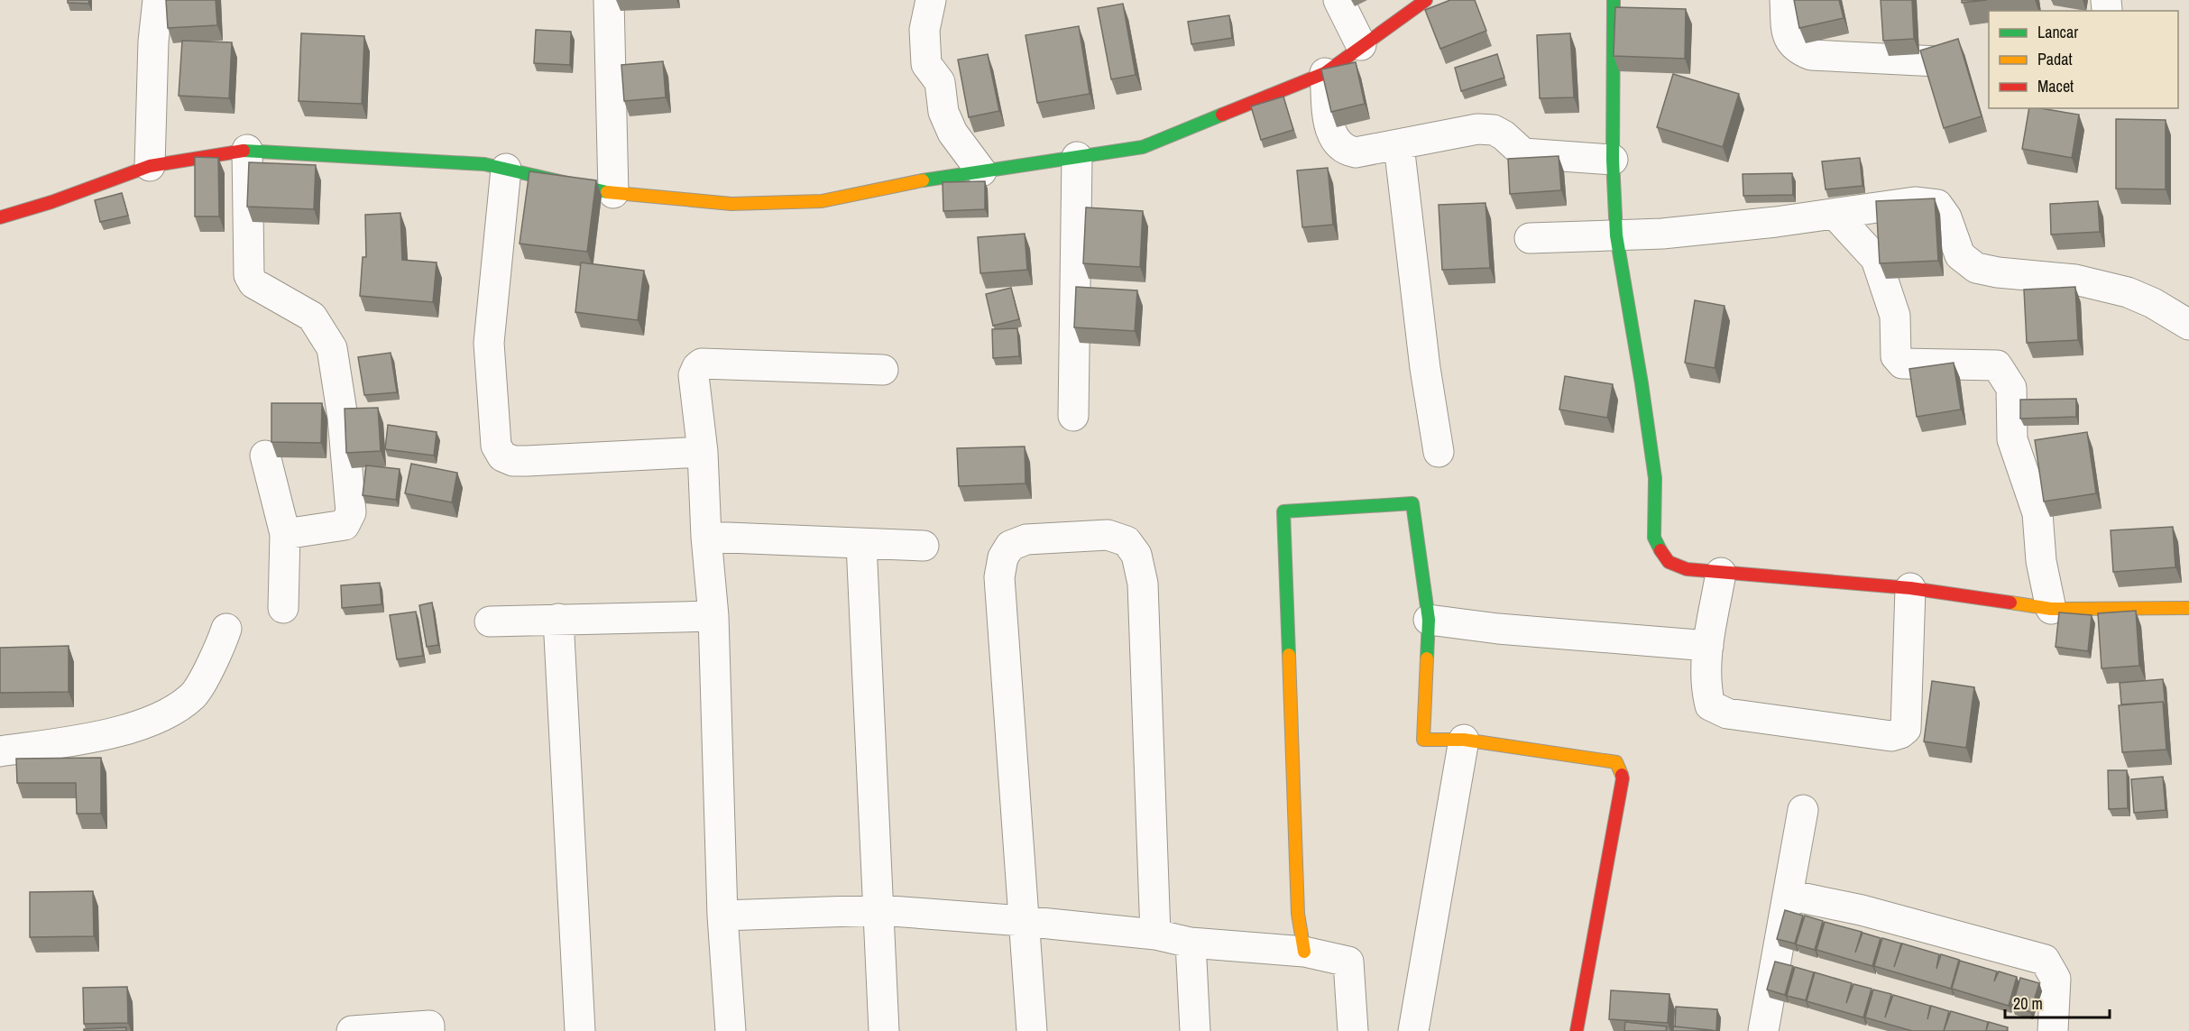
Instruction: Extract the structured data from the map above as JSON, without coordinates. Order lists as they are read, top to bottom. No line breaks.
{"legend":["Lancar","Padat","Macet"],"scale_bar":"20 m"}
